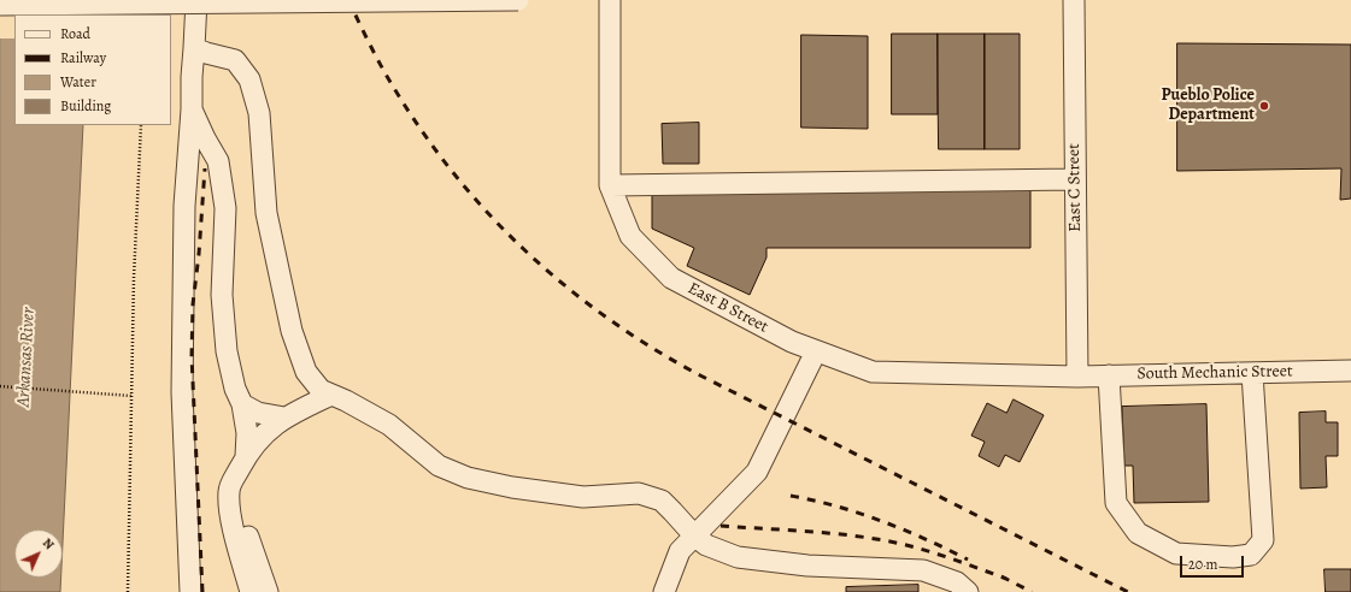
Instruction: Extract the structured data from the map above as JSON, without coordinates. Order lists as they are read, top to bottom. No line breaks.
{"streets":{"street":["East C Street","East B Street","South Mechanic Street"]},"crossings":[["East C Street","East B Street"],["East C Street","South Mechanic Street"],["East B Street","South Mechanic Street"]],"water":["Arkansas River"],"places":["Pueblo Police Department"],"legend":["Road","Railway","Water","Building"],"scale_bar":"20 m","north":"top right"}
